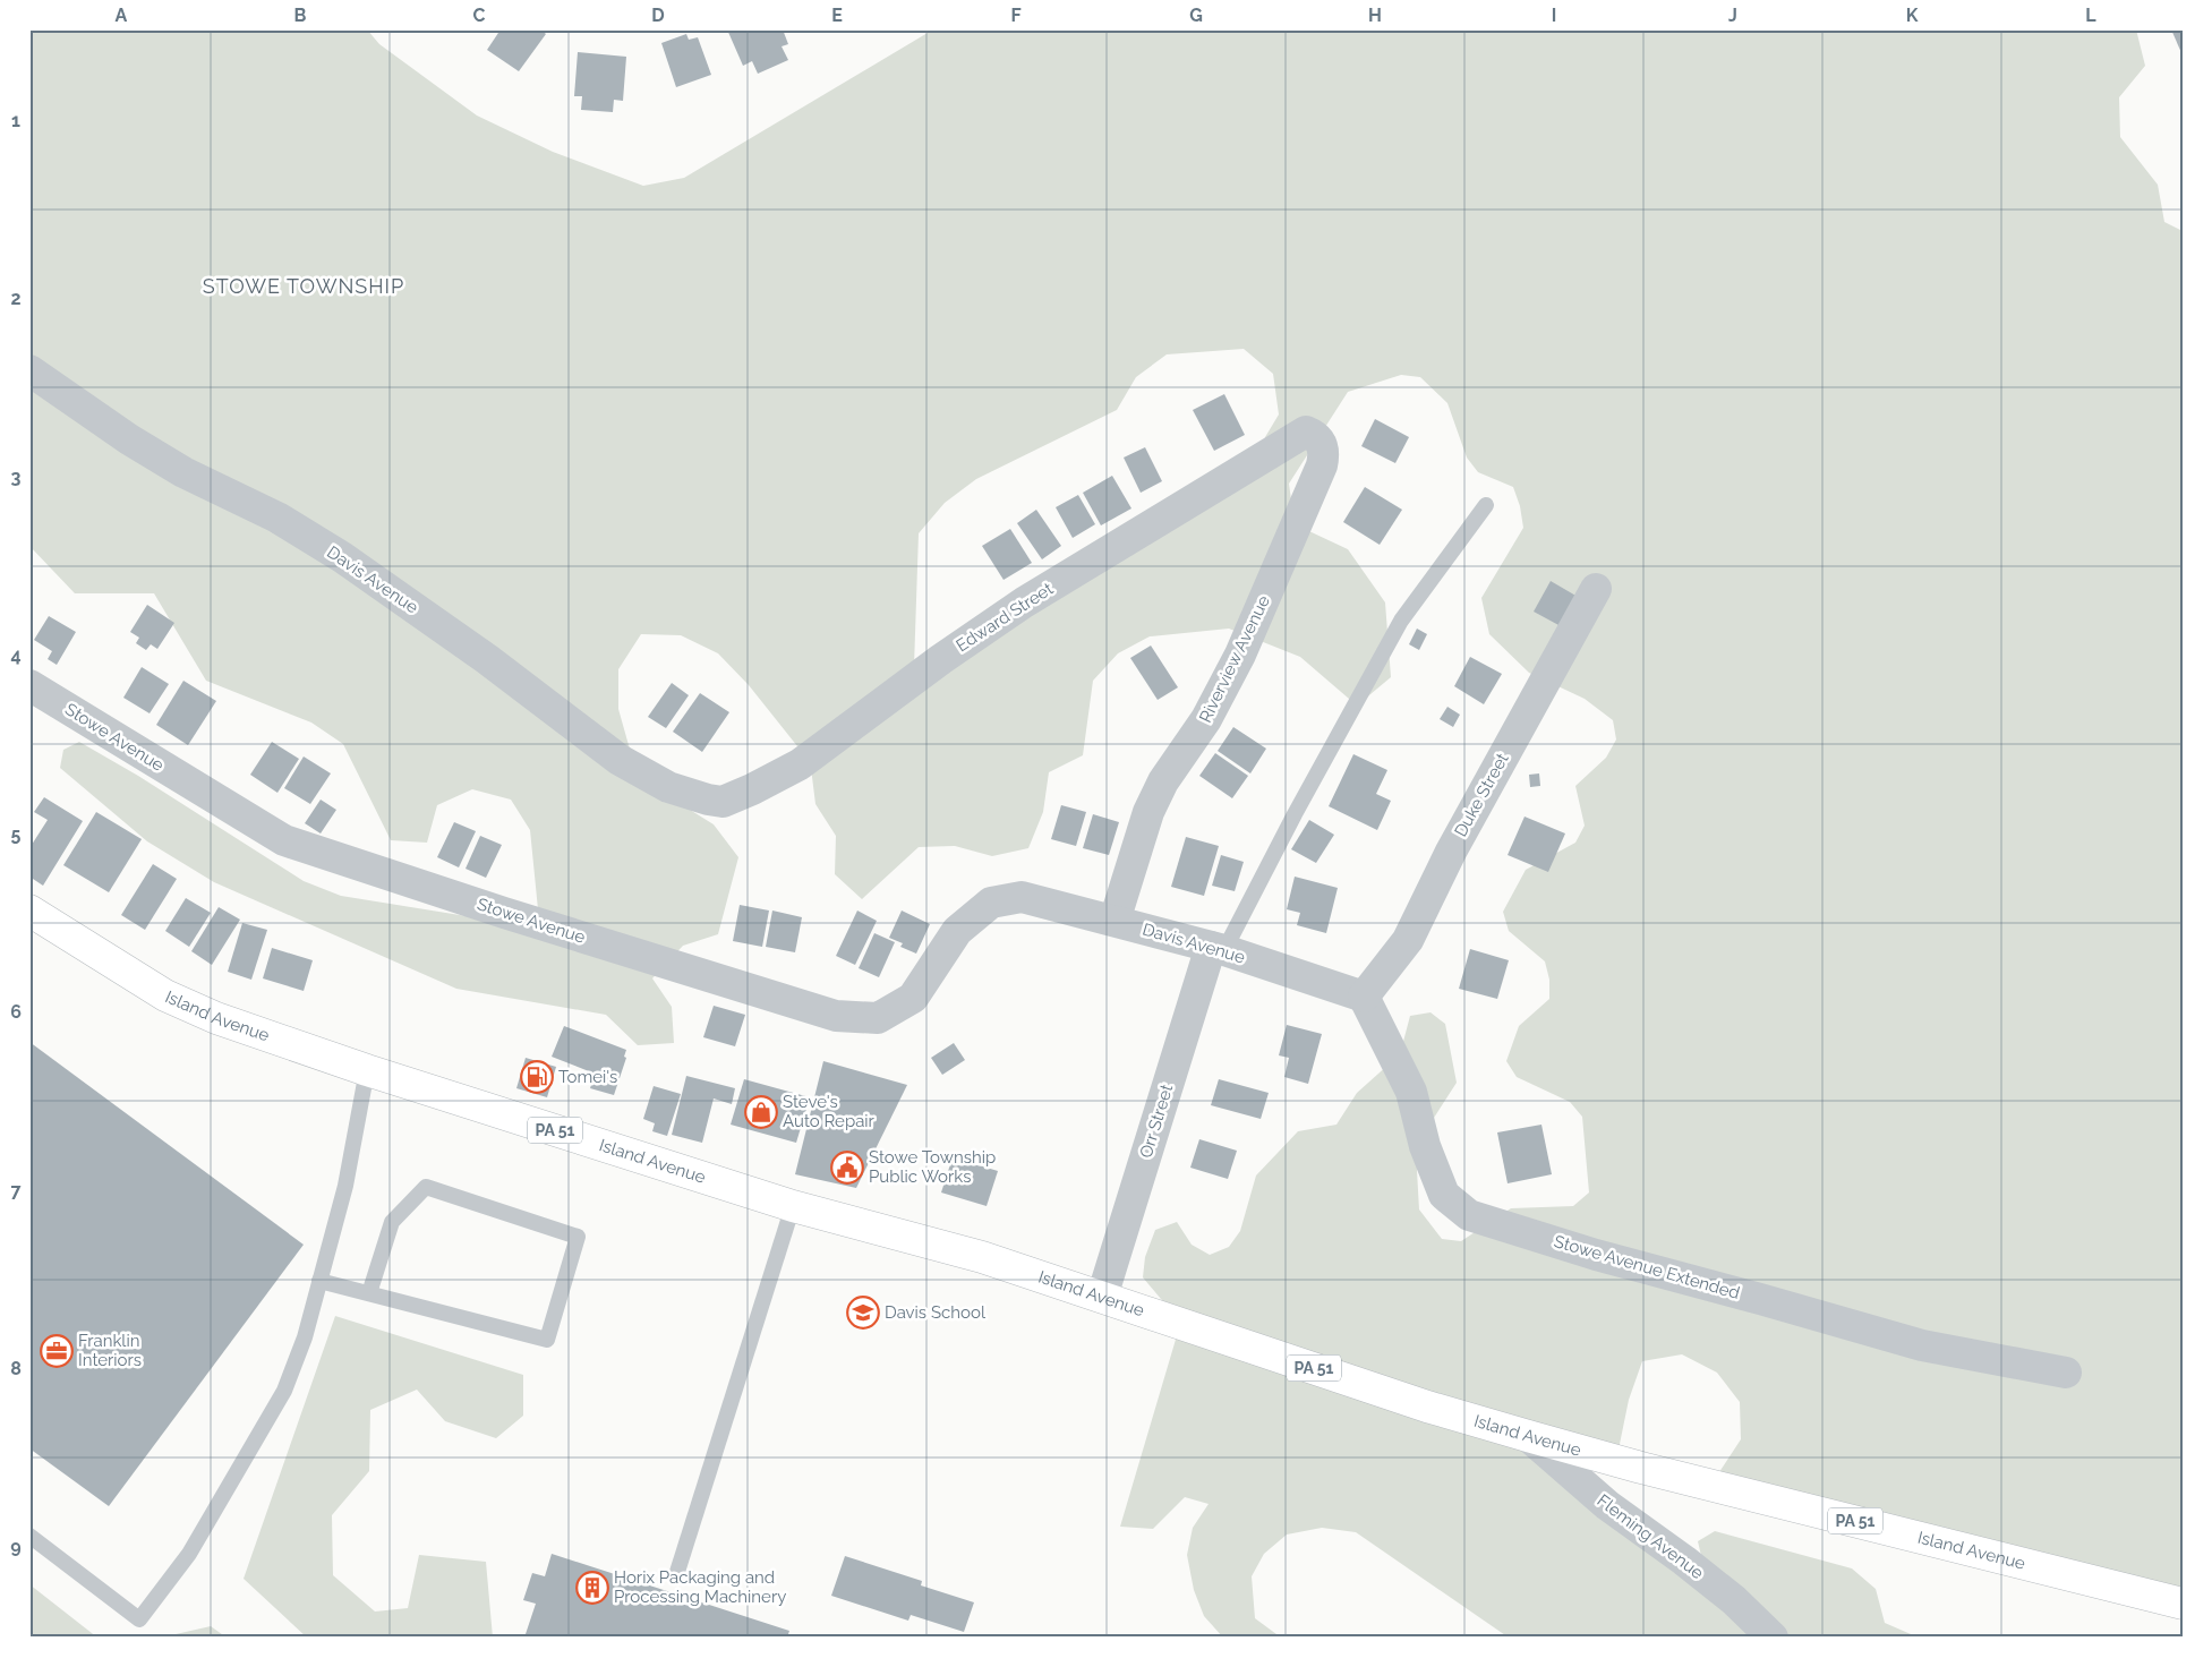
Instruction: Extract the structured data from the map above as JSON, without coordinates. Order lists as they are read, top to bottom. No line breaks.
{"streets":{"main road":["Island Avenue","PA 51"],"street":["Davis Avenue","Edward Street","Riverview Avenue","Stowe Avenue","Duke Street","Orr Street","Stowe Avenue Extended","Fleming Avenue"]},"crossings":[["Davis Avenue","Edward Street"],["Davis Avenue","Riverview Avenue"],["Davis Avenue","Stowe Avenue"],["Davis Avenue","Duke Street"],["Davis Avenue","Orr Street"],["Davis Avenue","Stowe Avenue Extended"],["Edward Street","Riverview Avenue"],["Duke Street","Stowe Avenue Extended"],["Island Avenue","Orr Street"],["Island Avenue","Fleming Avenue"]],"districts":["STOWE TOWNSHIP"],"places":{"fuel station":["Tomei's"],"shop":["Steve's Auto Repair"],"public building":["Stowe Township Public Works"],"school or university":["Davis School"],"office":["Franklin Interiors"],"building":["Horix Packaging and Processing Machinery"]},"grid":{"columns":["A","B","C","D","E","F","G","H","I","J","K","L"],"rows":["1","2","3","4","5","6","7","8","9"]}}
